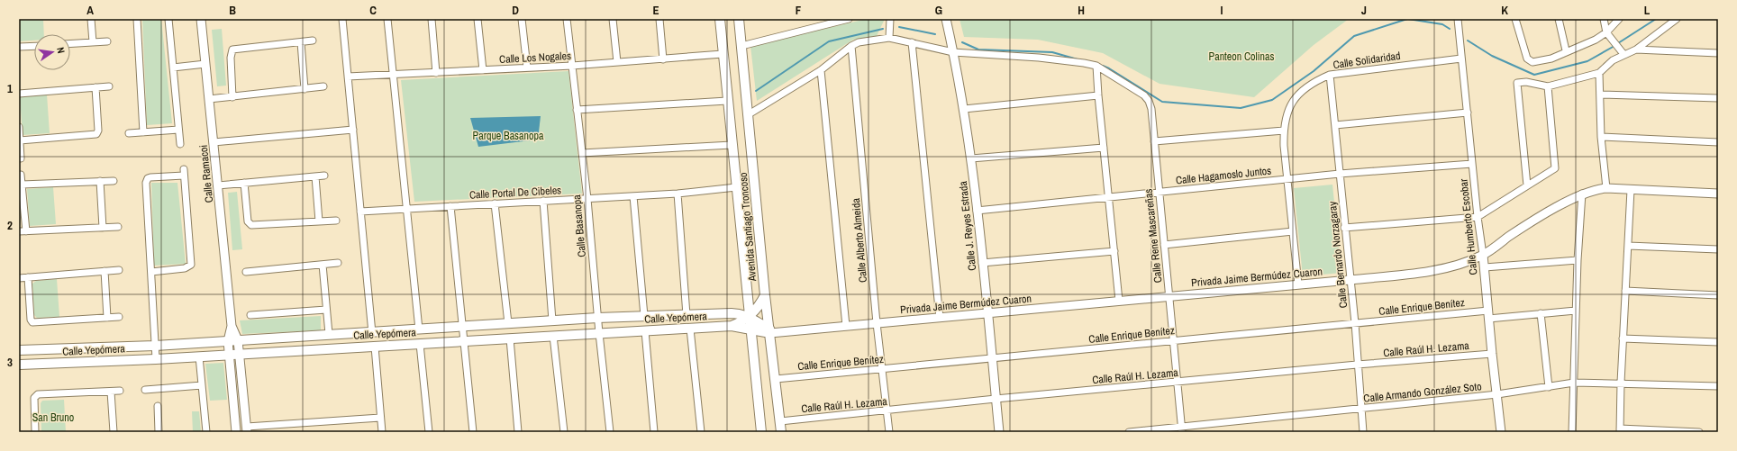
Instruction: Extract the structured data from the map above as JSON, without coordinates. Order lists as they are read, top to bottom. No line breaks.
{"streets":{"main road":["Avenida Santiago Troncoso","Calle Yepómera"],"street":["Calle Los Nogales","Calle Solidaridad","Calle Ramacoi","Calle Hagamoslo Juntos","Calle Portal De Cibeles","Calle Basanopa","Calle J. Reyes Estrada","Calle Humberto Escobar","Calle Rene Mascareñas","Calle Alberto Almeida","Calle Bernardo Norzagaray","Privada Jaime Bermúdez Cuaron","Calle Enrique Benítez","Calle Raúl H. Lezama","Calle Armando González Soto"]},"crossings":[["Calle Los Nogales","Calle Basanopa"],["Calle Los Nogales","Avenida Santiago Troncoso"],["Calle Solidaridad","Calle Hagamoslo Juntos"],["Calle Solidaridad","Calle Humberto Escobar"],["Calle Solidaridad","Calle Bernardo Norzagaray"],["Calle Solidaridad","Privada Jaime Bermúdez Cuaron"],["Calle Ramacoi","Calle Yepómera"],["Calle Hagamoslo Juntos","Calle J. Reyes Estrada"],["Calle Hagamoslo Juntos","Calle Humberto Escobar"],["Calle Hagamoslo Juntos","Calle Rene Mascareñas"],["Calle Hagamoslo Juntos","Calle Bernardo Norzagaray"],["Calle Portal De Cibeles","Calle Basanopa"],["Calle Portal De Cibeles","Avenida Santiago Troncoso"],["Calle Basanopa","Calle Yepómera"],["Calle J. Reyes Estrada","Privada Jaime Bermúdez Cuaron"],["Calle J. Reyes Estrada","Calle Enrique Benítez"],["Calle J. Reyes Estrada","Calle Raúl H. Lezama"],["Avenida Santiago Troncoso","Privada Jaime Bermúdez Cuaron"],["Avenida Santiago Troncoso","Calle Enrique Benítez"],["Avenida Santiago Troncoso","Calle Yepómera"],["Avenida Santiago Troncoso","Calle Raúl H. Lezama"],["Calle Humberto Escobar","Privada Jaime Bermúdez Cuaron"],["Calle Humberto Escobar","Calle Enrique Benítez"],["Calle Humberto Escobar","Calle Raúl H. Lezama"],["Calle Humberto Escobar","Calle Armando González Soto"],["Calle Rene Mascareñas","Privada Jaime Bermúdez Cuaron"],["Calle Rene Mascareñas","Calle Enrique Benítez"],["Calle Rene Mascareñas","Calle Raúl H. Lezama"],["Calle Rene Mascareñas","Calle Armando González Soto"],["Calle Alberto Almeida","Privada Jaime Bermúdez Cuaron"],["Calle Alberto Almeida","Calle Enrique Benítez"],["Calle Alberto Almeida","Calle Raúl H. Lezama"],["Calle Bernardo Norzagaray","Privada Jaime Bermúdez Cuaron"],["Calle Bernardo Norzagaray","Calle Enrique Benítez"],["Calle Bernardo Norzagaray","Calle Raúl H. Lezama"],["Calle Bernardo Norzagaray","Calle Armando González Soto"],["Privada Jaime Bermúdez Cuaron","Calle Yepómera"]],"parks":["Panteon Colinas","Parque Basanopa","San Bruno"],"north":"right","grid":{"columns":["A","B","C","D","E","F","G","H","I","J","K","L"],"rows":["1","2","3"]}}
